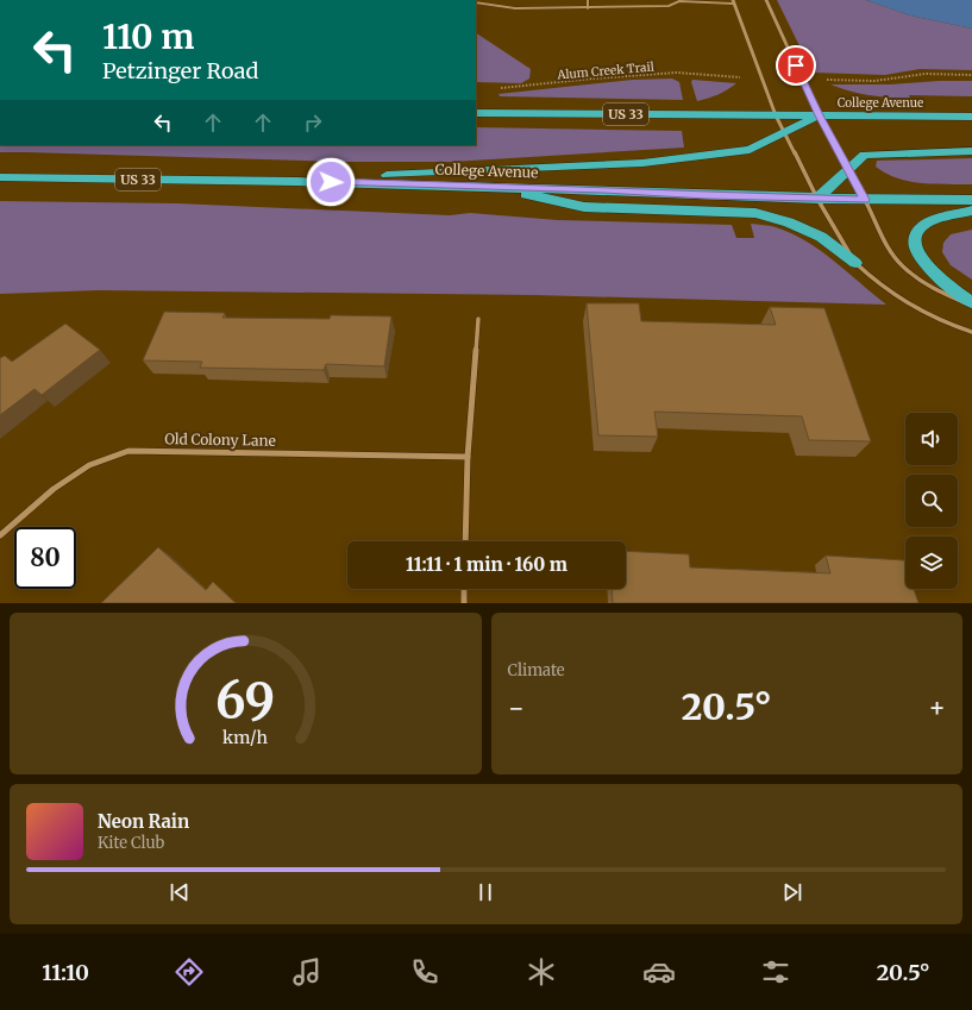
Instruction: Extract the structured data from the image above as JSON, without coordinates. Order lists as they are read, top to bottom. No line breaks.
{"streets":{"highway":["College Avenue","US 33"],"street":["Old Colony Lane"],"path":["Alum Creek Trail"]},"page":{"turn":["110 m","Petzinger Road"],"limit":"80","trip":"11:11 · 1 min · 160 m","tile":"Climate","heat":["−","20.5°","+"],"song":["Neon Rain","Kite Club"],"tabs":["11:10","20.5°"],"gauge":["69","km/h"]}}
